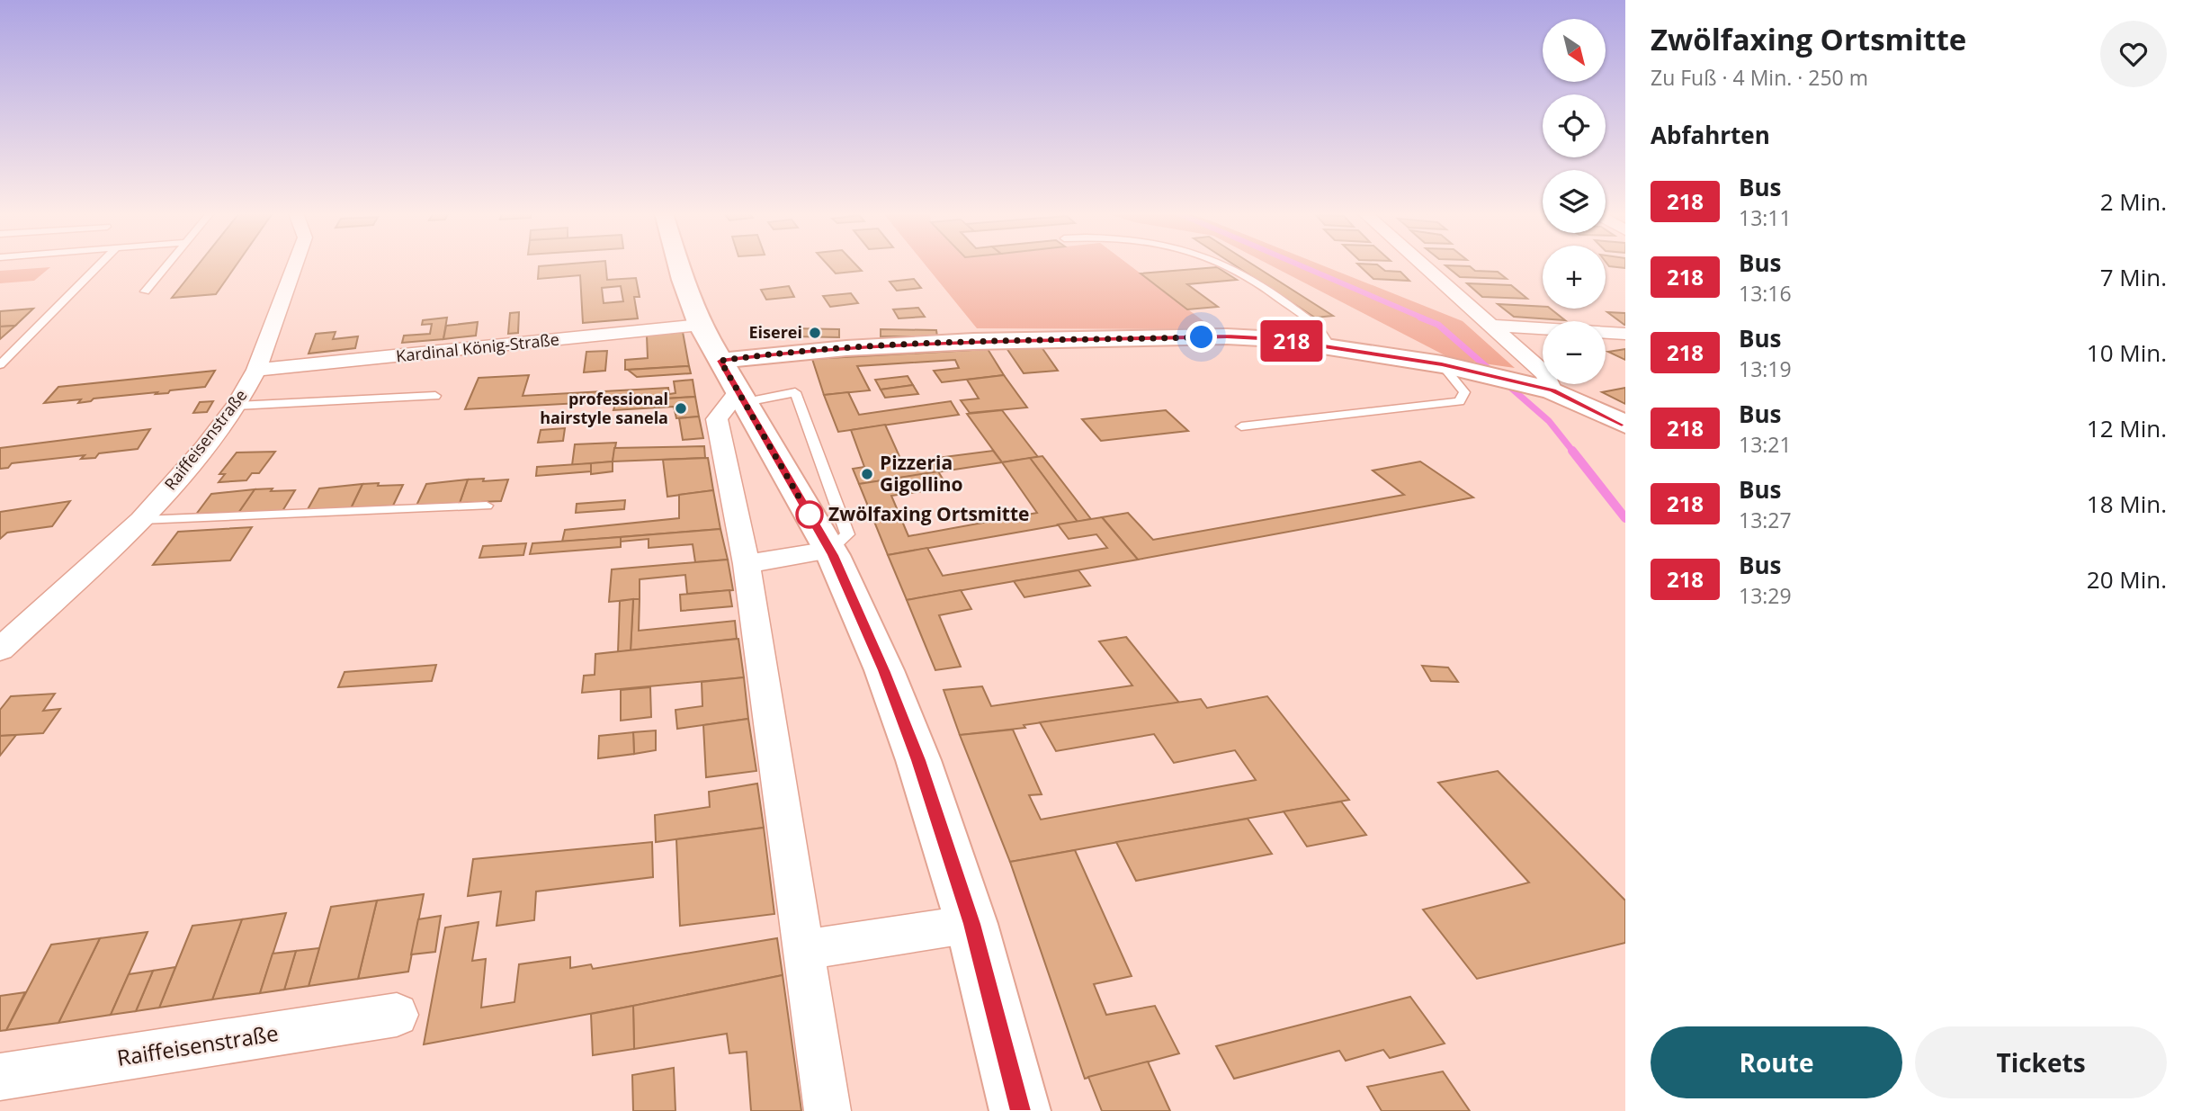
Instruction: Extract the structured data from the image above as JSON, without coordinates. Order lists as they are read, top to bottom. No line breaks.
{"streets":{"street":["Kardinal König-Straße","Raiffeisenstraße"]},"crossings":[["Kardinal König-Straße","Raiffeisenstraße"]],"places":["Eiserei","professional hairstyle sanela","Pizzeria Gigollino","Zwölfaxing Ortsmitte"],"lines":["bus line 218"],"north":"bottom right","page":{"on_map":"218","heading":[["Zwölfaxing Ortsmitte","Zu Fuß · 4 Min. · 250 m"],"Abfahrten"],"map_buttons":["+","−"],"list":[{"mark":"218","name":"Bus","note":"13:11","value":"2 Min."},{"mark":"218","name":"Bus","note":"13:16","value":"7 Min."},{"mark":"218","name":"Bus","note":"13:19","value":"10 Min."},{"mark":"218","name":"Bus","note":"13:21","value":"12 Min."},{"mark":"218","name":"Bus","note":"13:27","value":"18 Min."},{"mark":"218","name":"Bus","note":"13:29","value":"20 Min."}],"buttons":["Route","Tickets"]}}
